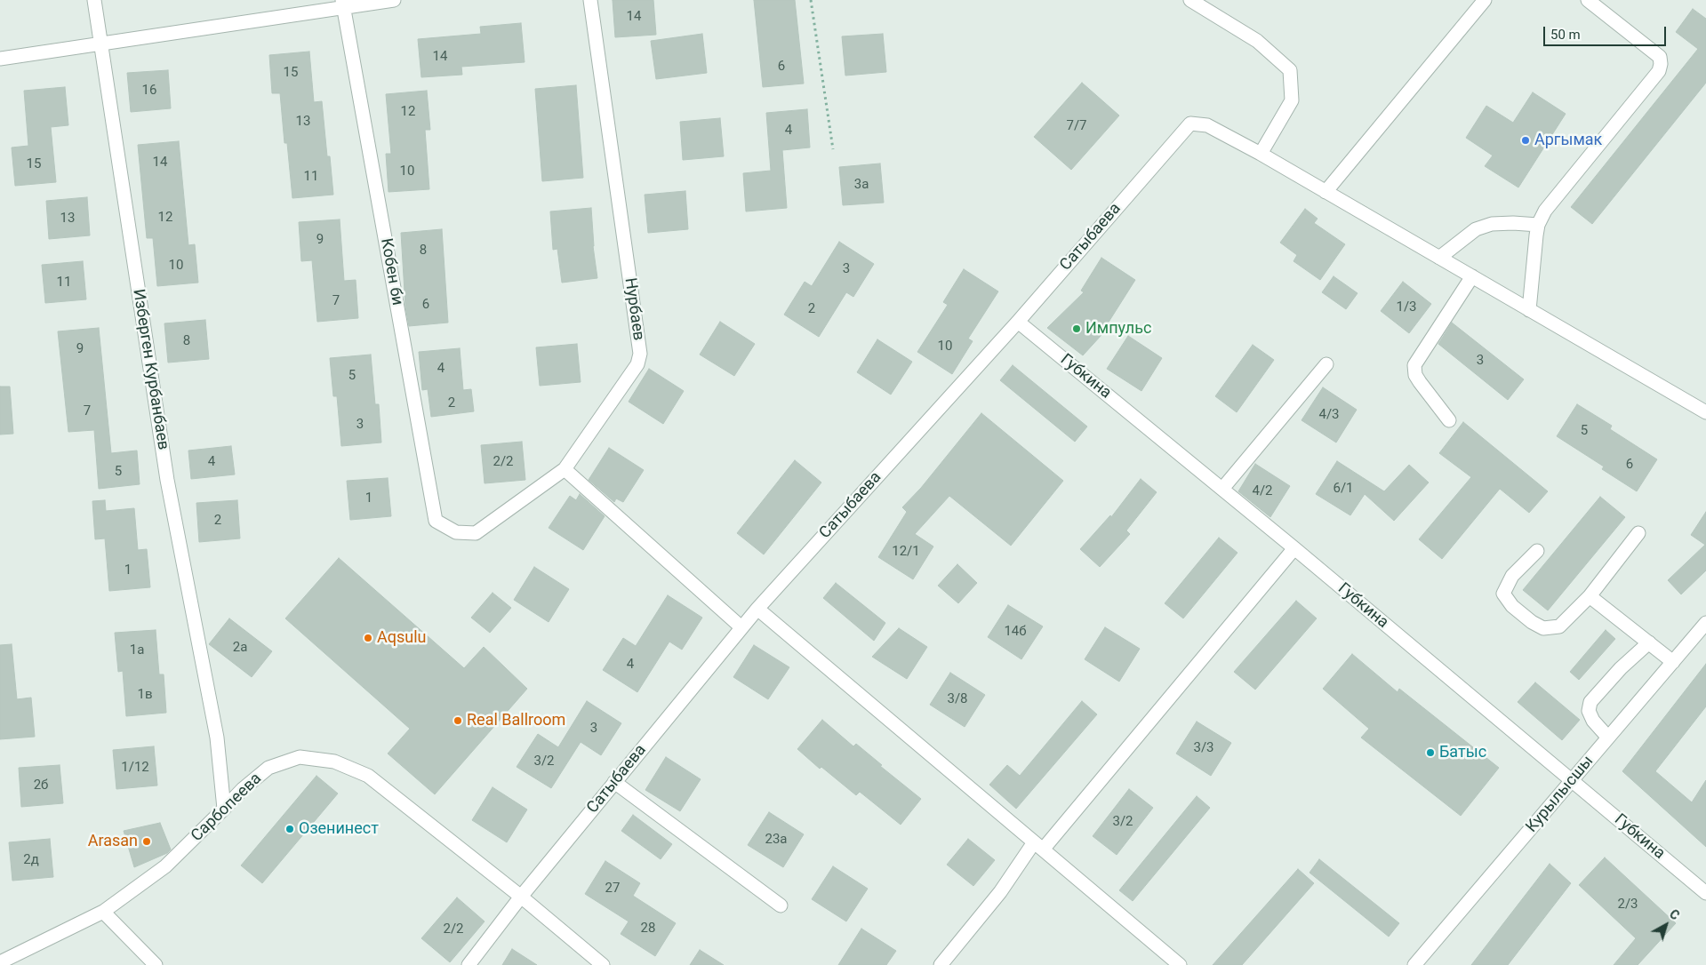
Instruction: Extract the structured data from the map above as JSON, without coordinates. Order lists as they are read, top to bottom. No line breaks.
{"streets":{"street":["Сатыбаева","Кобен би","Нурбаев","Изберген Курбанбаев","Губкина","Курылысшы","Сарбопеева"]},"crossings":[["Сатыбаева","Губкина"],["Сатыбаева","Сарбопеева"],["Кобен би","Нурбаев"],["Изберген Курбанбаев","Сарбопеева"],["Губкина","Курылысшы"]],"places":["Аргымак","Импульс","Aqsulu","Real Ballroom","Батыс","Озенинест","Arasan"],"house_numbers":["14","14","6","15","16","12","13","7/7","4","14","15","10","11","3а","12","13","9","8","10","3","11","7","6","1/3","2","8","10","9","3","4","5","2","7","4/3","3","5","4","2/2","6","5","6/1","4/2","1","2","12/1","1","14б","2а","1а","4","1в","3/8","3","3/3","3/2","1/12","2б","3/2","23а","2д","27","2/3","28","2/2"],"scale_bar":"50 m","north":"top right"}
